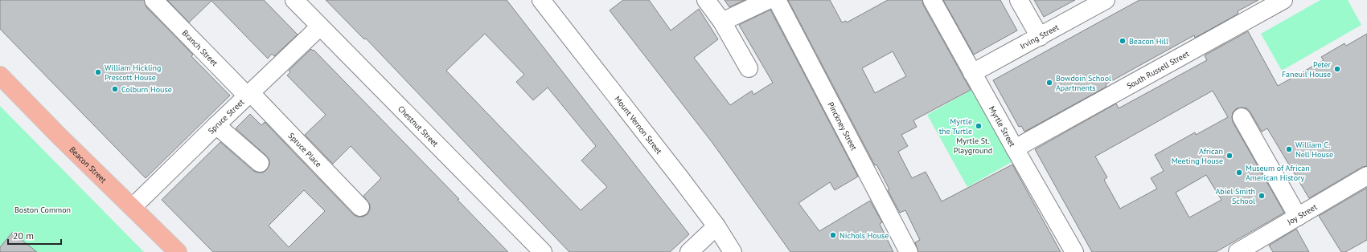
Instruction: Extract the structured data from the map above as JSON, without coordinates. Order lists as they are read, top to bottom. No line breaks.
{"streets":{"main road":["Beacon Street"],"street":["Irving Street","Branch Street","South Russell Street","Spruce Street","Mount Vernon Street","Chestnut Street","Pinckney Street","Myrtle Street","Spruce Place","Joy Street"]},"crossings":[["Irving Street","Myrtle Street"],["Branch Street","Spruce Street"],["Branch Street","Spruce Place"],["South Russell Street","Myrtle Street"],["Spruce Street","Chestnut Street"],["Spruce Street","Spruce Place"],["Spruce Street","Beacon Street"]],"parks":["Myrtle St. Playground","Boston Common"],"places":["Beacon Hill","Peter Faneuil House","William Hickling Prescott House","Bowdoin School Apartments","Colburn House","Myrtle the Turtle","William C. Nell House","African Meeting House","Museum of African American History","Abiel Smith School","Nichols House"],"scale_bar":"20 m"}
